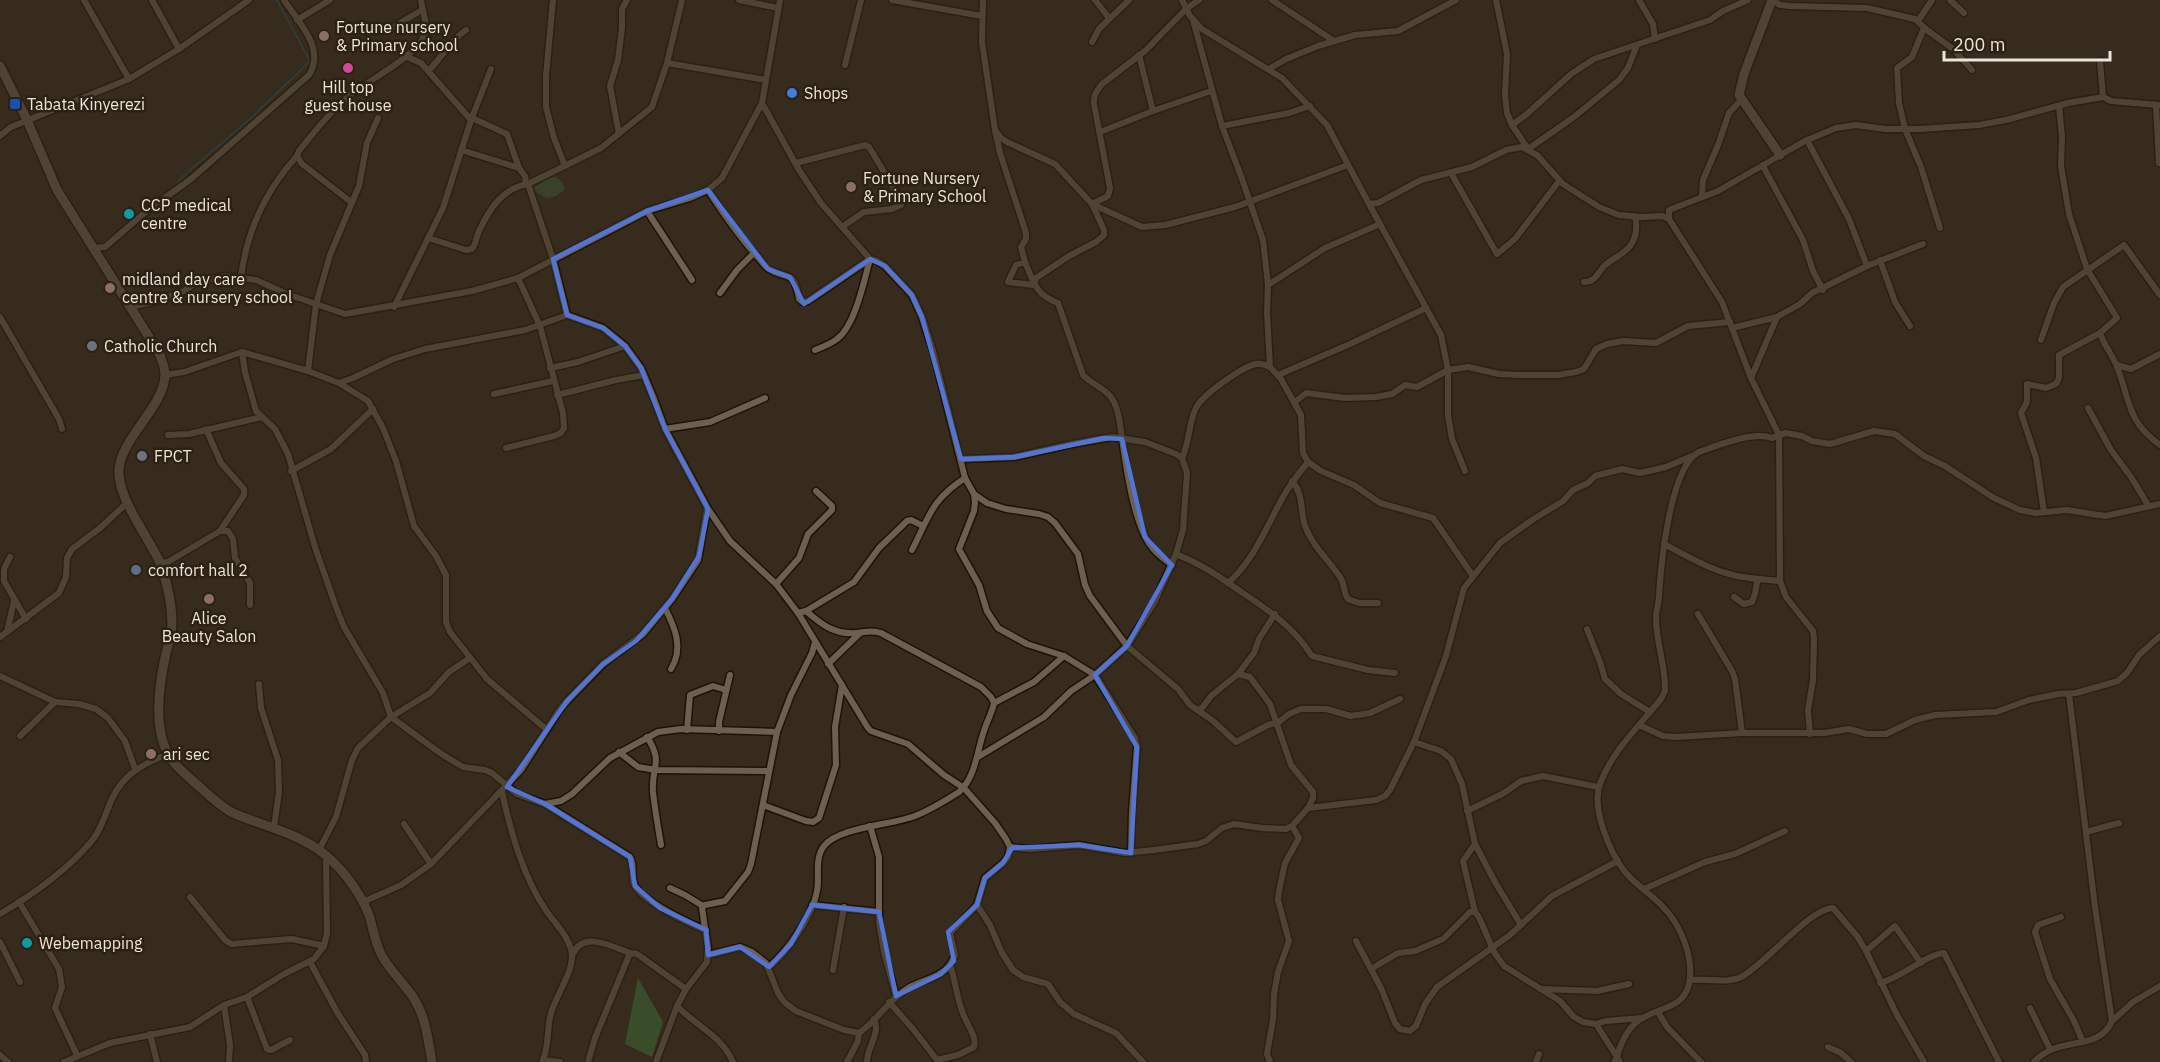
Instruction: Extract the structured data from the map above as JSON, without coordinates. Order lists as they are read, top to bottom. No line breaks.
{"places":{"other":["Fortune nursery & Primary school","Hill top guest house","Shops","Fortune Nursery & Primary School","CCP medical centre","midland day care centre & nursery school","Catholic Church","FPCT","comfort hall 2","Alice Beauty Salon","ari sec","Webemapping"],"transit":["Tabata Kinyerezi"]},"scale_bar":"200 m"}
